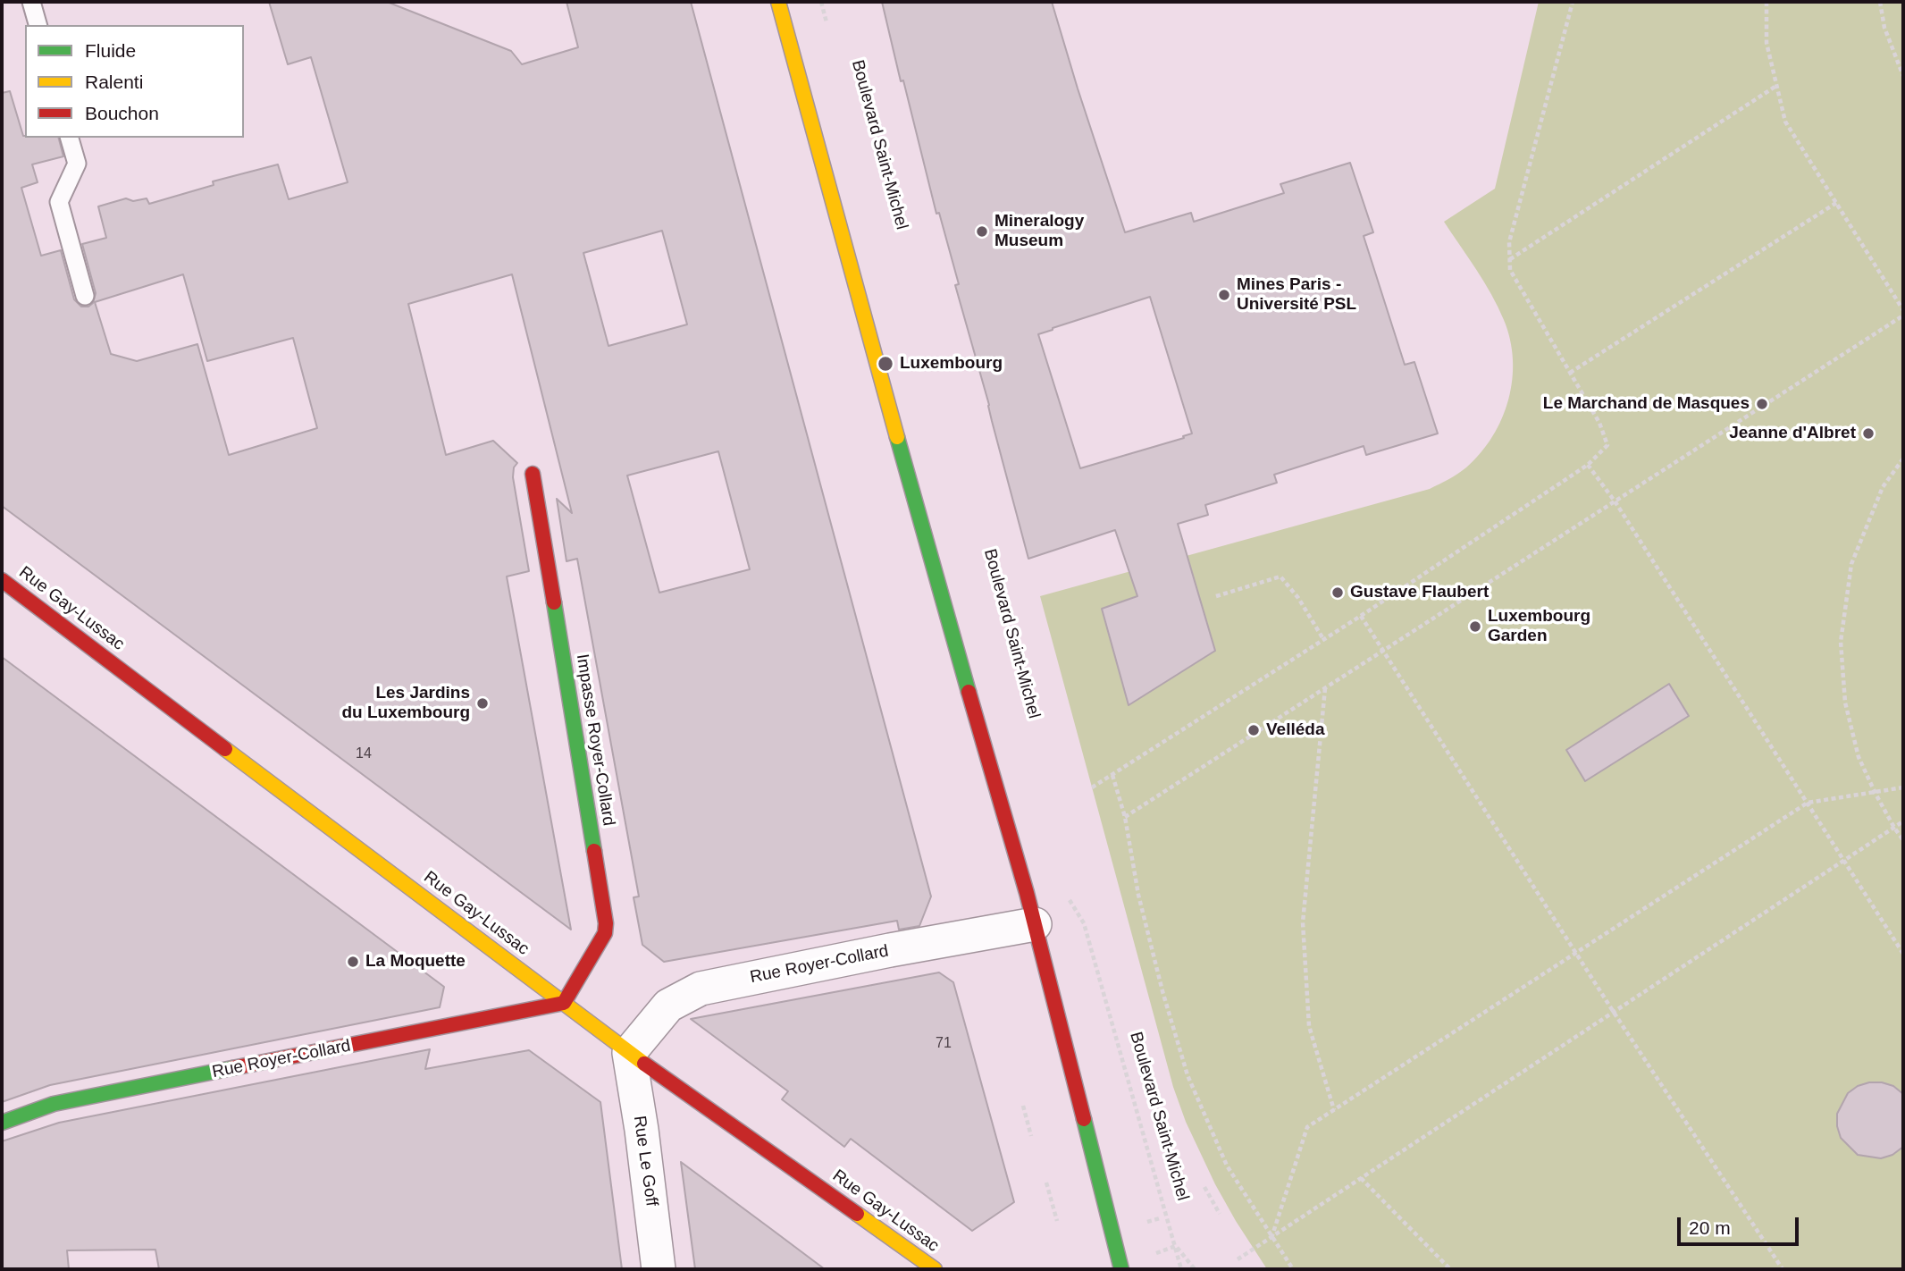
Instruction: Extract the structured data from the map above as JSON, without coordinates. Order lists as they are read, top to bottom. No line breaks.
{"streets":{"street":["Rue Gay-Lussac","Impasse Royer-Collard","Rue Royer-Collard","Rue Le Goff"],"path":["Boulevard Saint-Michel"]},"crossings":[["Rue Gay-Lussac","Impasse Royer-Collard"],["Rue Gay-Lussac","Rue Royer-Collard"],["Rue Gay-Lussac","Rue Le Goff"],["Impasse Royer-Collard","Rue Royer-Collard"],["Rue Royer-Collard","Rue Le Goff"]],"places":["Mineralogy Museum","Mines Paris - Université PSL","Luxembourg","Le Marchand de Masques","Jeanne d'Albret","Gustave Flaubert","Luxembourg Garden","Les Jardins du Luxembourg","Velléda","La Moquette"],"house_numbers":["14","71"],"legend":["Fluide","Ralenti","Bouchon"],"scale_bar":"20 m"}
